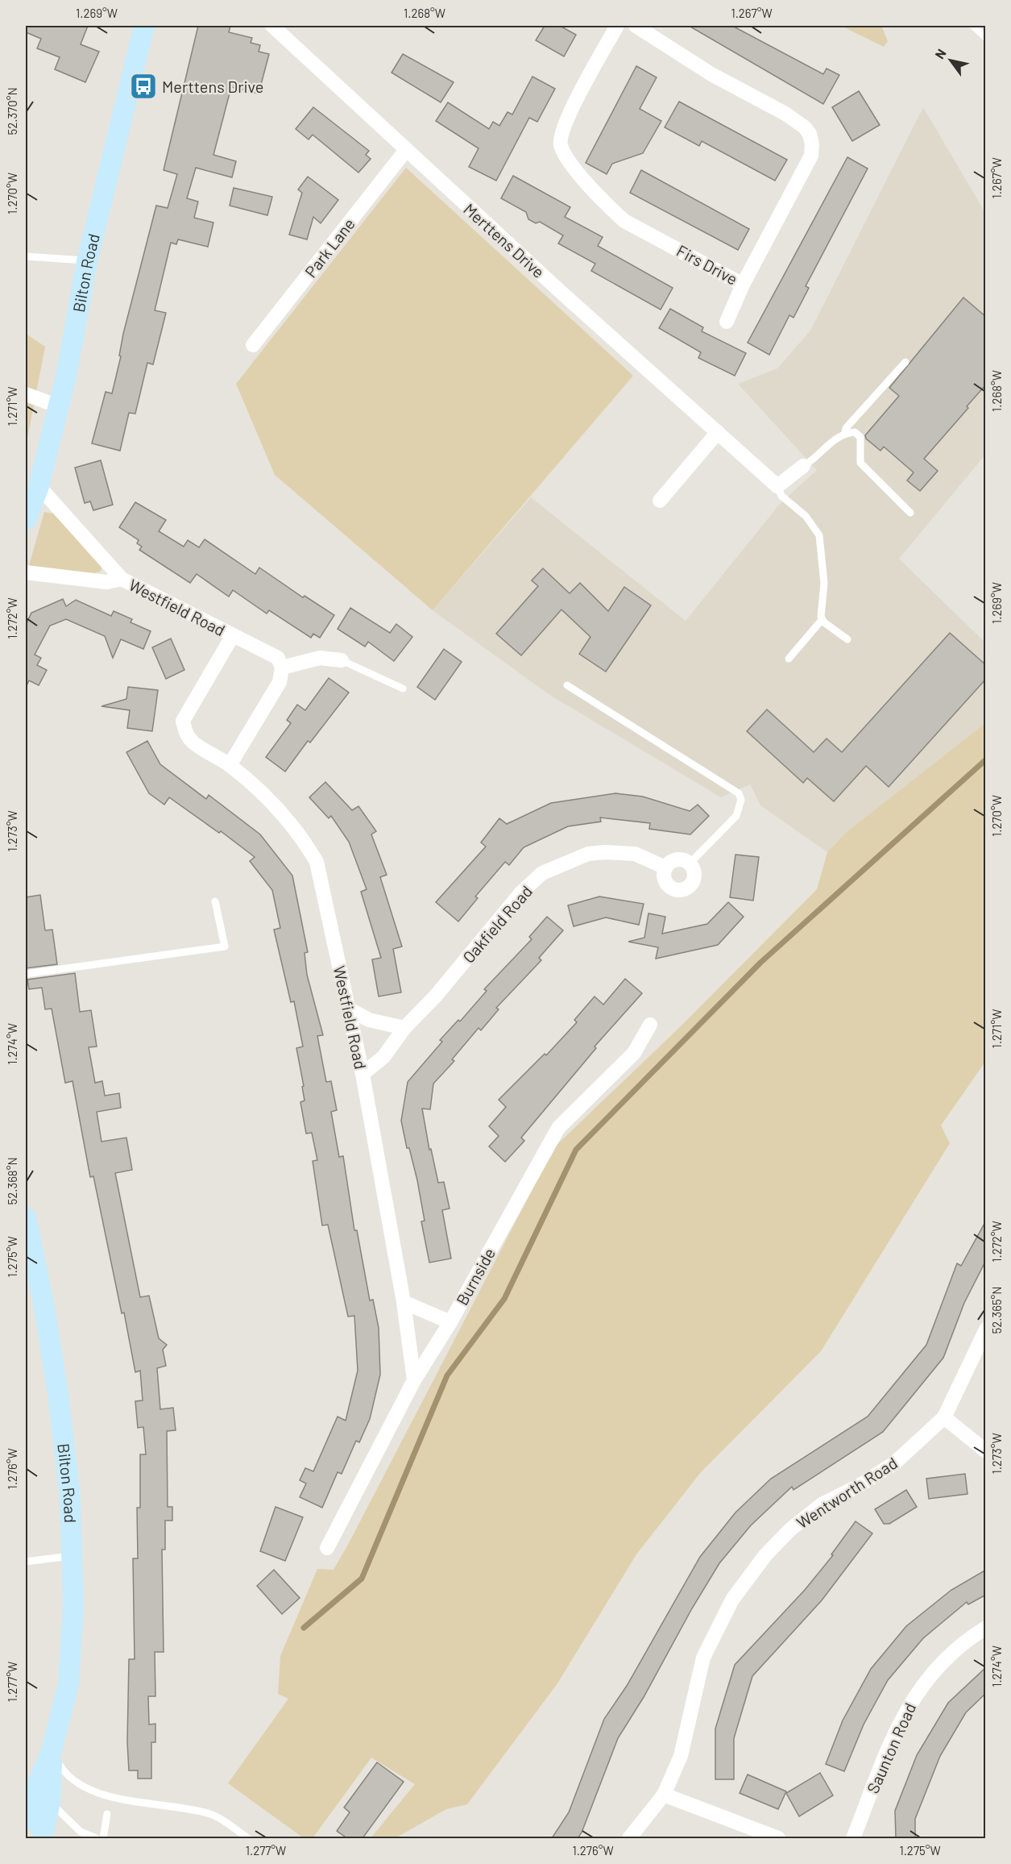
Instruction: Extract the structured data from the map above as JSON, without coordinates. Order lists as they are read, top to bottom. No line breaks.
{"streets":{"main road":["Bilton Road"],"street":["Merttens Drive","Park Lane","Firs Drive","Westfield Road","Oakfield Road","Burnside","Wentworth Road","Saunton Road"]},"crossings":[["Merttens Drive","Park Lane"],["Bilton Road","Westfield Road"],["Westfield Road","Oakfield Road"],["Westfield Road","Burnside"]],"places":{"bus stop":["Merttens Drive"]},"north":"top left","coordinates":["1.269°W","1.268°W","1.267°W","52.370°N","1.270°W","1.271°W","1.272°W","1.273°W","1.274°W","52.368°N","1.275°W","52.365°N","1.276°W","1.277°W"]}
